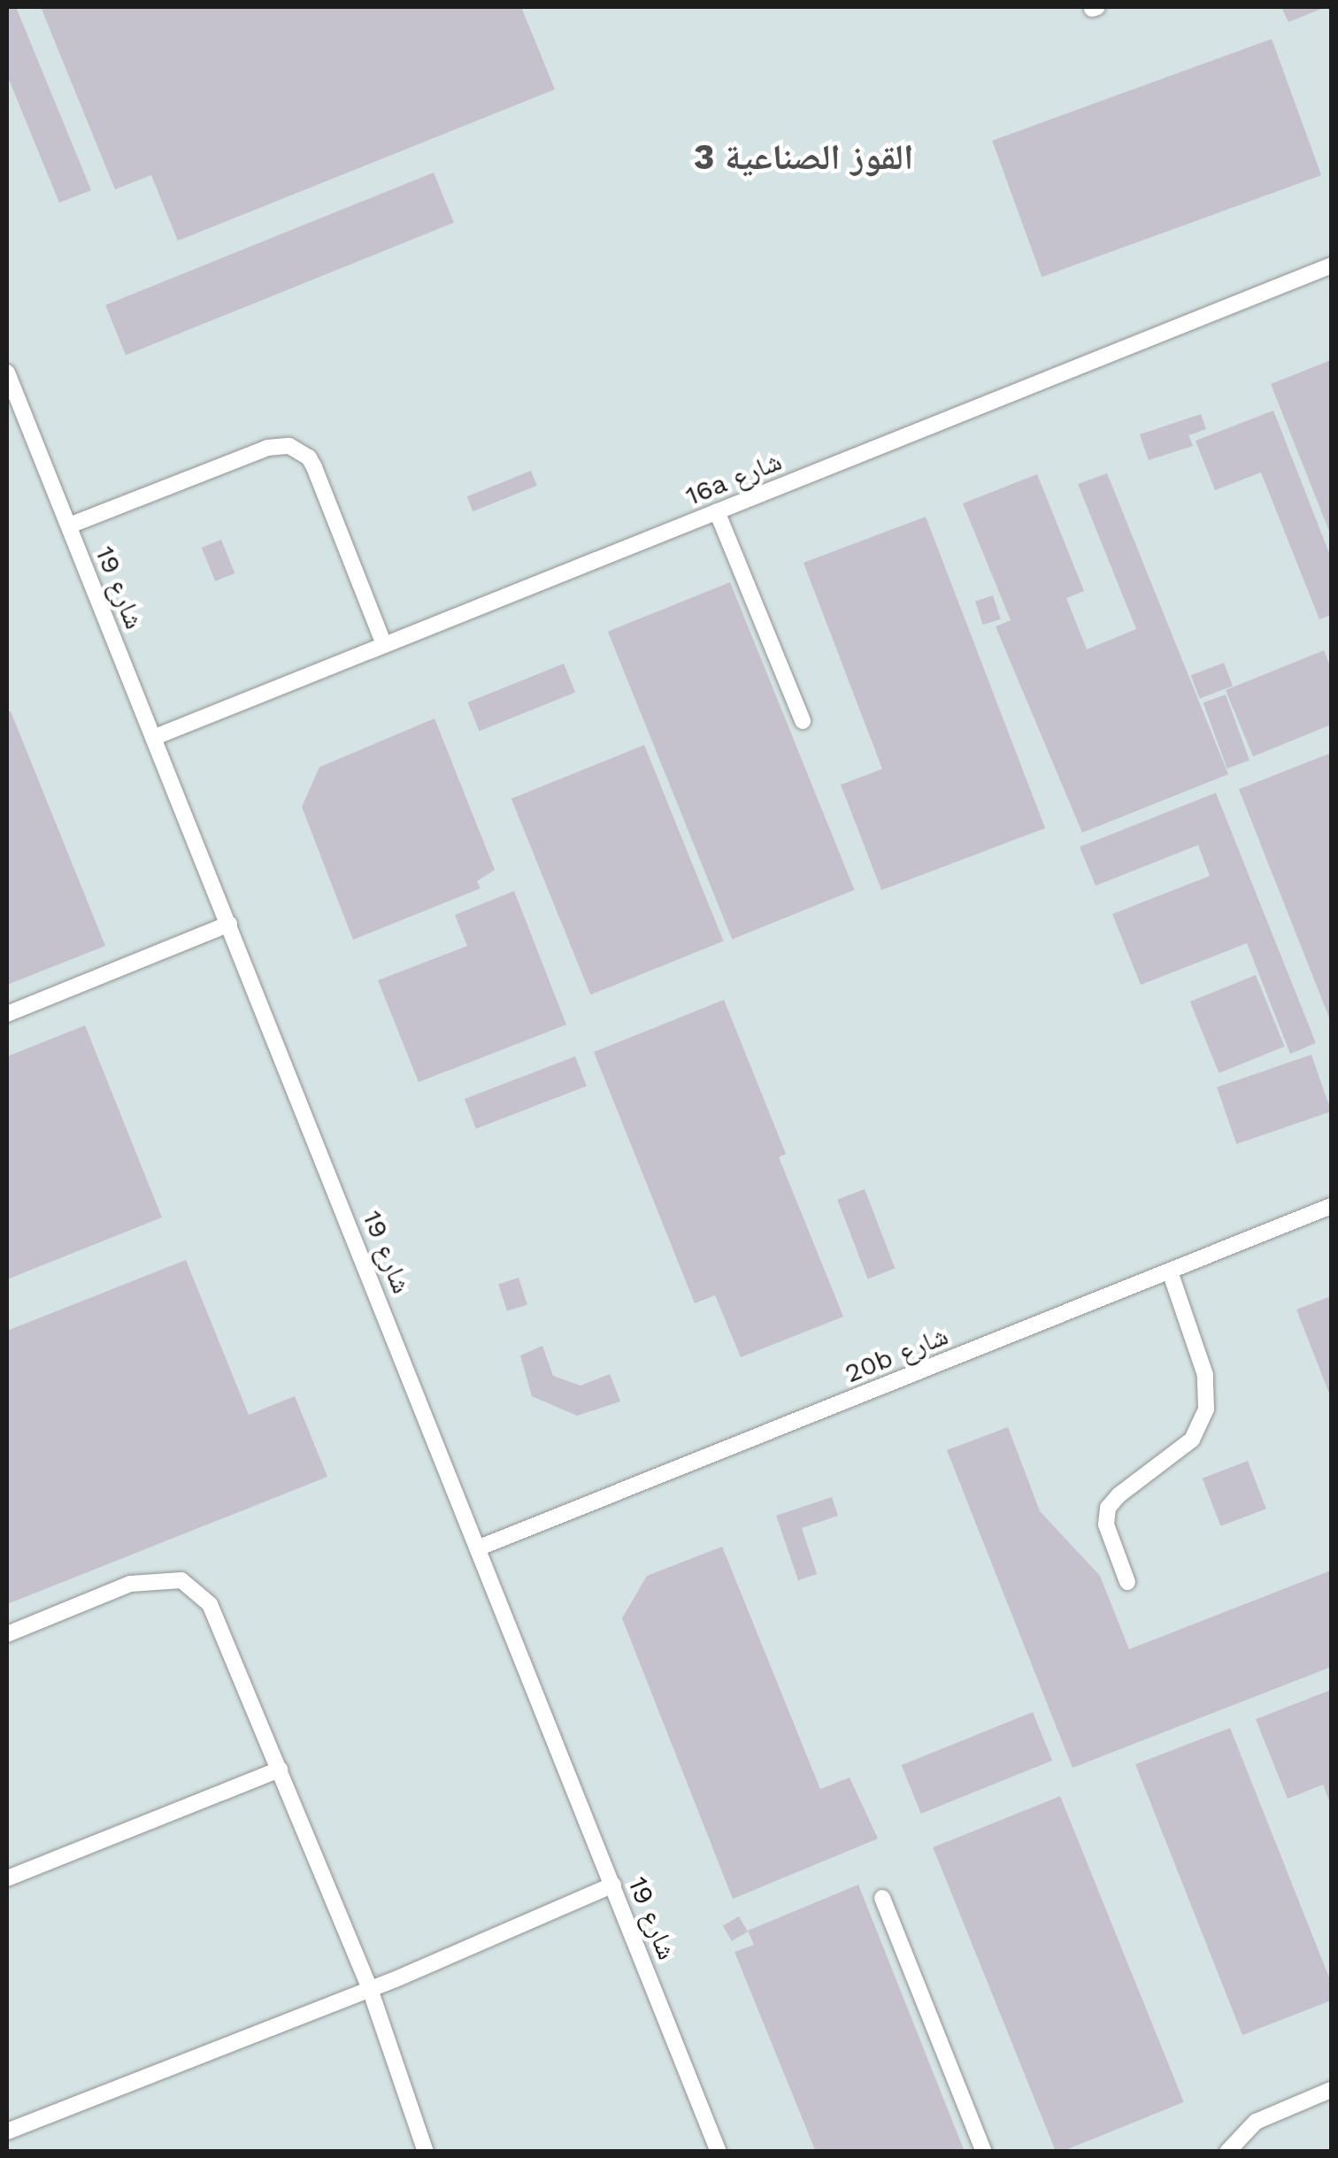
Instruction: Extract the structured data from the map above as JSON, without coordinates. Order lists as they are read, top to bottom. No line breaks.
{"streets":{"lane":["16a شارع","شارع 19","20b شارع"]},"crossings":[["16a شارع","شارع 19"],["شارع 19","20b شارع"]],"districts":["القوز الصناعية 3"]}
